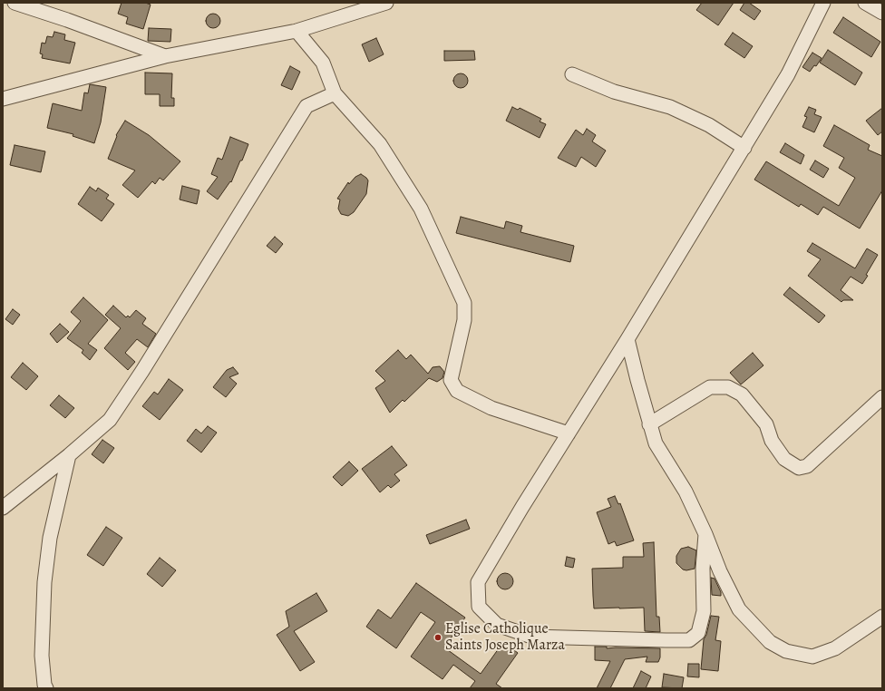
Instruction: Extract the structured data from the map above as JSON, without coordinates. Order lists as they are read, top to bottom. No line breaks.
{"places":["Eglise Catholique Saints Joseph Marza"]}
